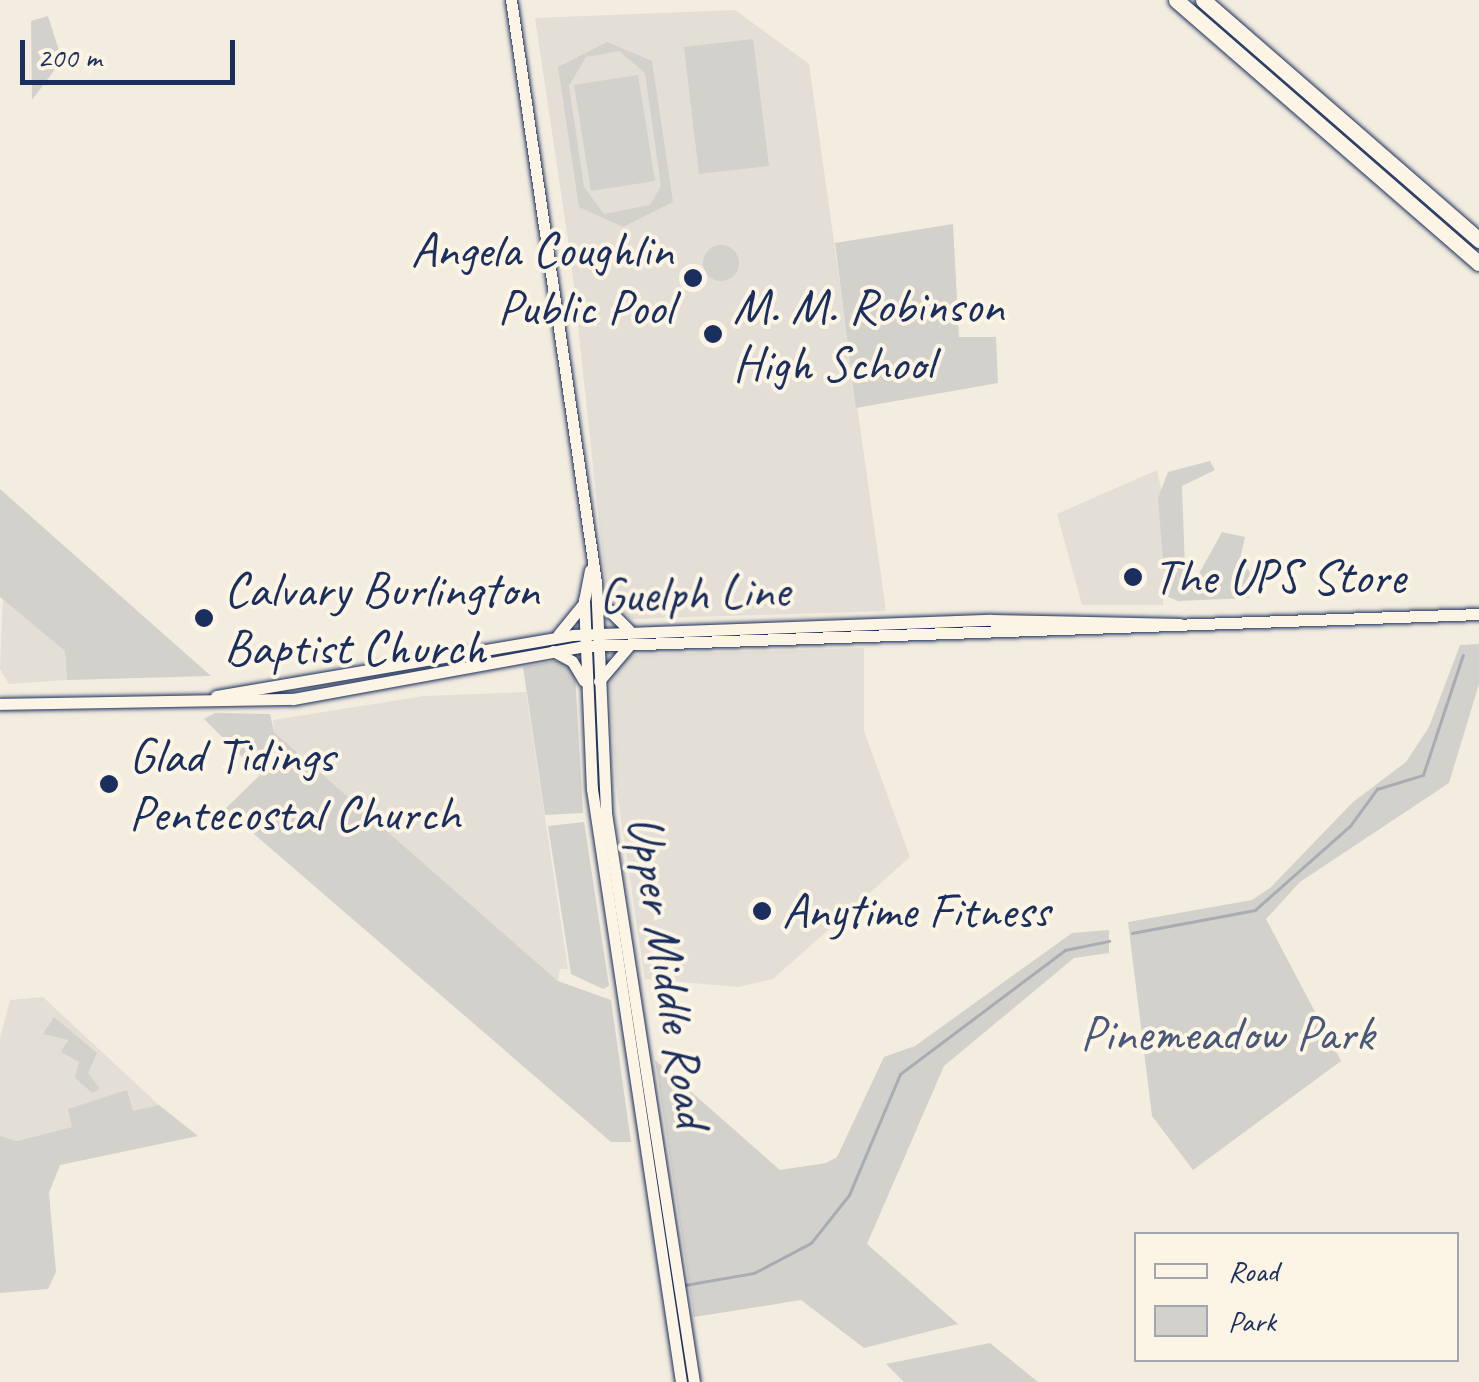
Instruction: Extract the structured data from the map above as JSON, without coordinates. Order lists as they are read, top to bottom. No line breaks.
{"streets":{"main road":["Guelph Line","Upper Middle Road"]},"crossings":[["Guelph Line","Upper Middle Road"]],"parks":["Pinemeadow Park"],"places":["Angela Coughlin Public Pool","M. M. Robinson High School","The UPS Store","Calvary Burlington Baptist Church","Glad Tidings Pentecostal Church","Anytime Fitness"],"legend":["Road","Park"],"scale_bar":"200 m"}
